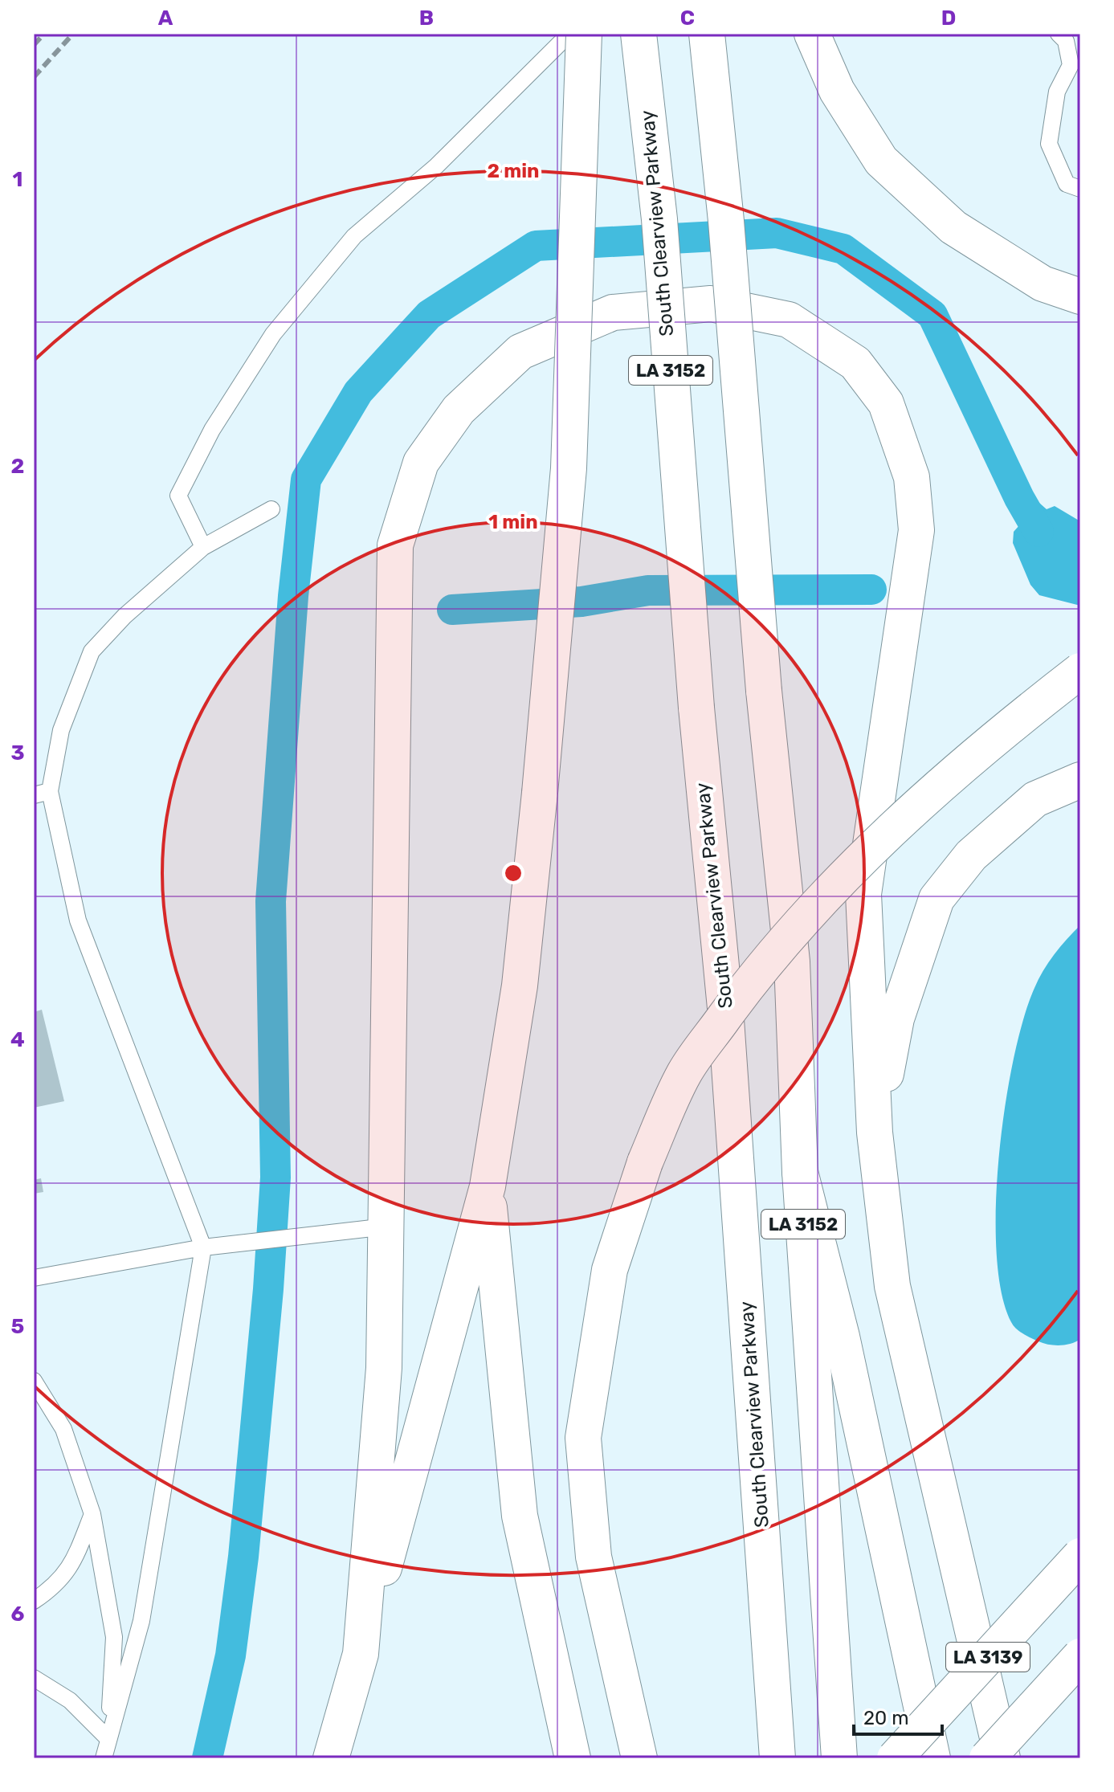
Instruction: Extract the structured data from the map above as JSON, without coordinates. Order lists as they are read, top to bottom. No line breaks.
{"streets":{"highway":["South Clearview Parkway","LA 3152","LA 3139"]},"scale_bar":"20 m","grid":{"columns":["A","B","C","D"],"rows":["1","2","3","4","5","6"]},"rings":["2 min","1 min"]}
